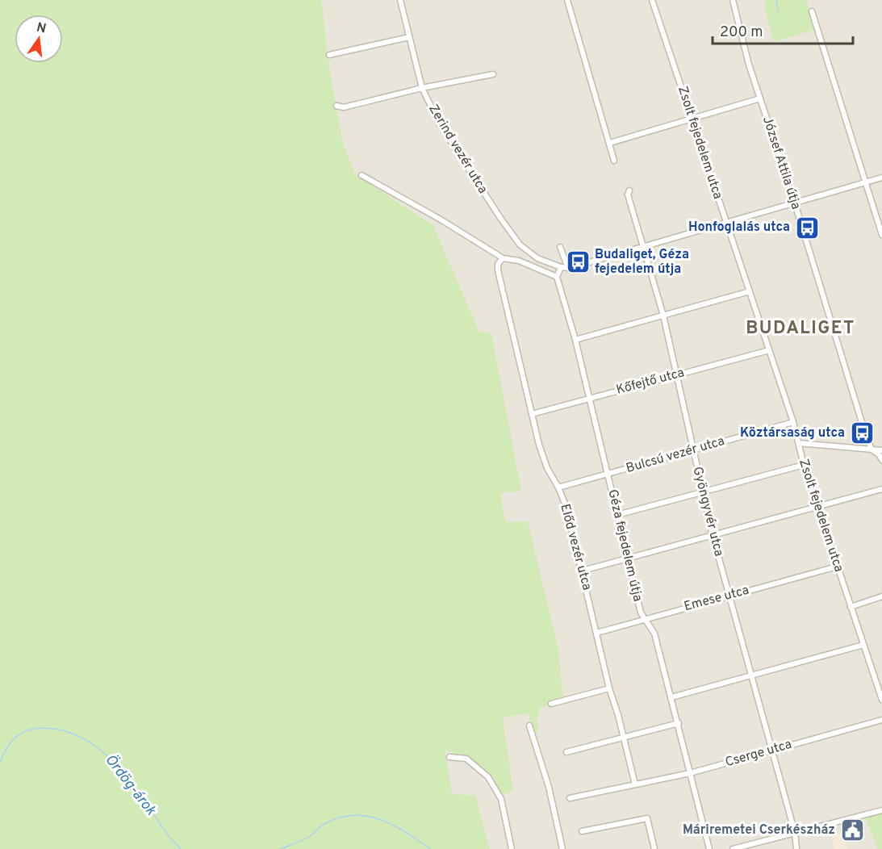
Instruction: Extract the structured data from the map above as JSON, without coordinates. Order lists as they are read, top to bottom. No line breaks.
{"streets":{"street":["Zsolt fejedelem utca","Zerind vezér utca","József Attila útja","Kőfejtő utca","Bulcsú vezér utca","Gyöngyvér utca","Géza fejedelem útja","Előd vezér utca","Emese utca","Cserge utca"]},"crossings":[["Zsolt fejedelem utca","Kőfejtő utca"],["Zsolt fejedelem utca","Bulcsú vezér utca"],["Zsolt fejedelem utca","Emese utca"],["Kőfejtő utca","Gyöngyvér utca"],["Kőfejtő utca","Géza fejedelem útja"],["Kőfejtő utca","Előd vezér utca"],["Bulcsú vezér utca","Gyöngyvér utca"],["Bulcsú vezér utca","Géza fejedelem útja"],["Bulcsú vezér utca","Előd vezér utca"],["Gyöngyvér utca","Emese utca"],["Gyöngyvér utca","Cserge utca"],["Géza fejedelem útja","Emese utca"],["Géza fejedelem útja","Cserge utca"],["Előd vezér utca","Emese utca"],["Előd vezér utca","Cserge utca"]],"districts":["BUDALIGET"],"water":["Ördög-árok"],"places":{"bus stop":["Honfoglalás utca","Budaliget, Géza fejedelem útja","Köztársaság utca"],"public building":["Máriremetei Cserkészház"]},"scale_bar":"200 m","north":"top"}
